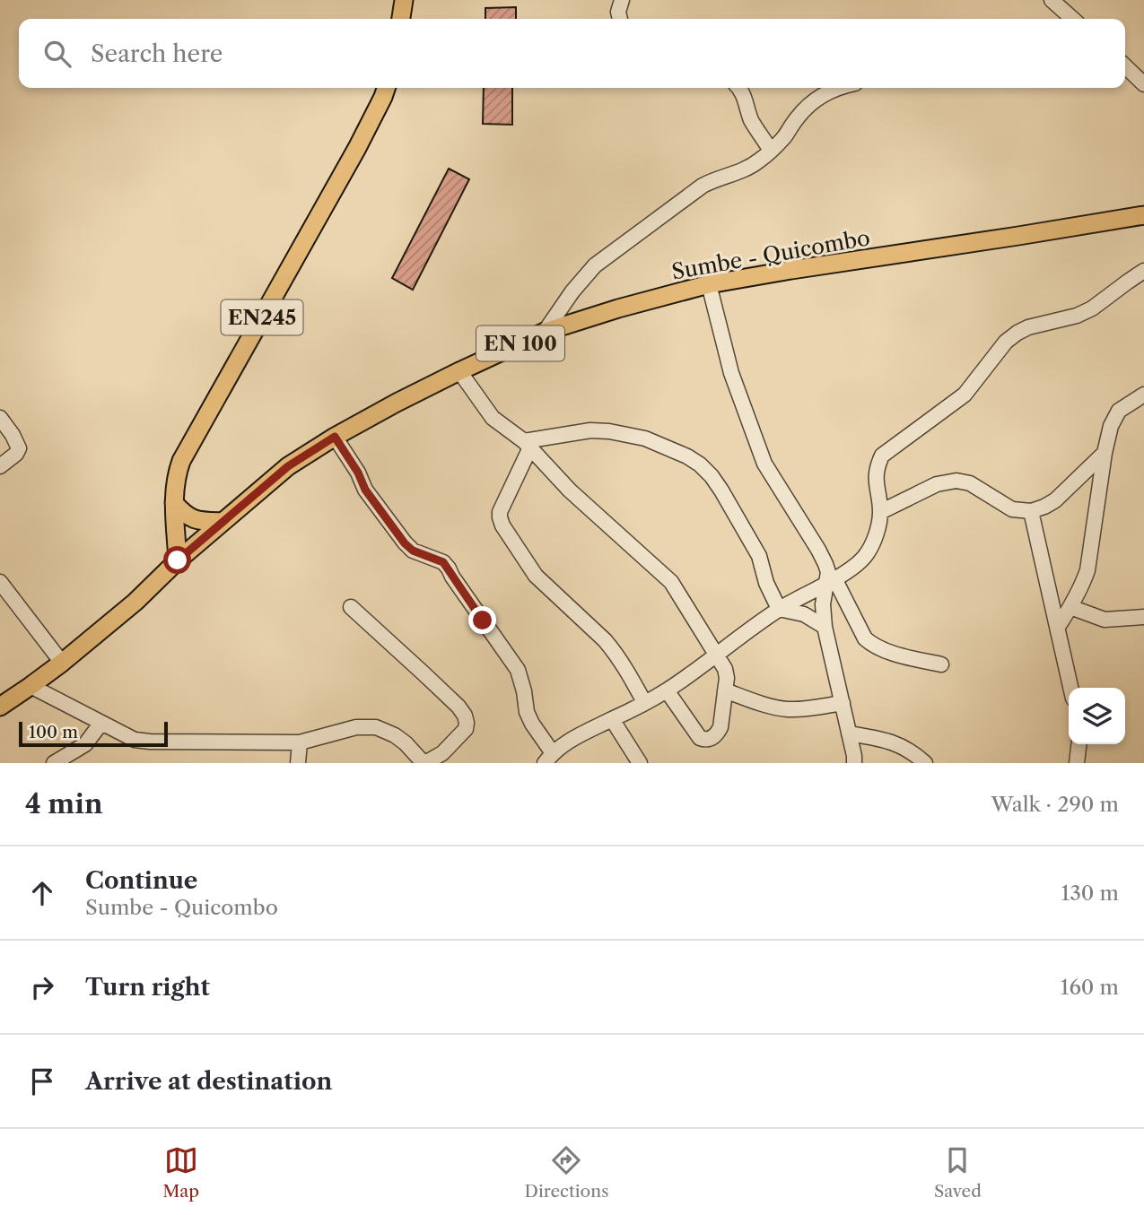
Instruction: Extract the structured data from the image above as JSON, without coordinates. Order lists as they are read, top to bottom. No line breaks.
{"streets":{"main road":["Sumbe - Quicombo","EN245","EN 100"]},"crossings":[["Sumbe - Quicombo","EN245"]],"scale_bar":"100 m","page":{"search":"Search here","scale":"100 m","heading":["4 min","Walk · 290 m"],"list":[["Continue","Sumbe - Quicombo","130 m"],["Turn right","160 m"],"Arrive at destination"],"nav":["Map","Directions","Saved"]}}
